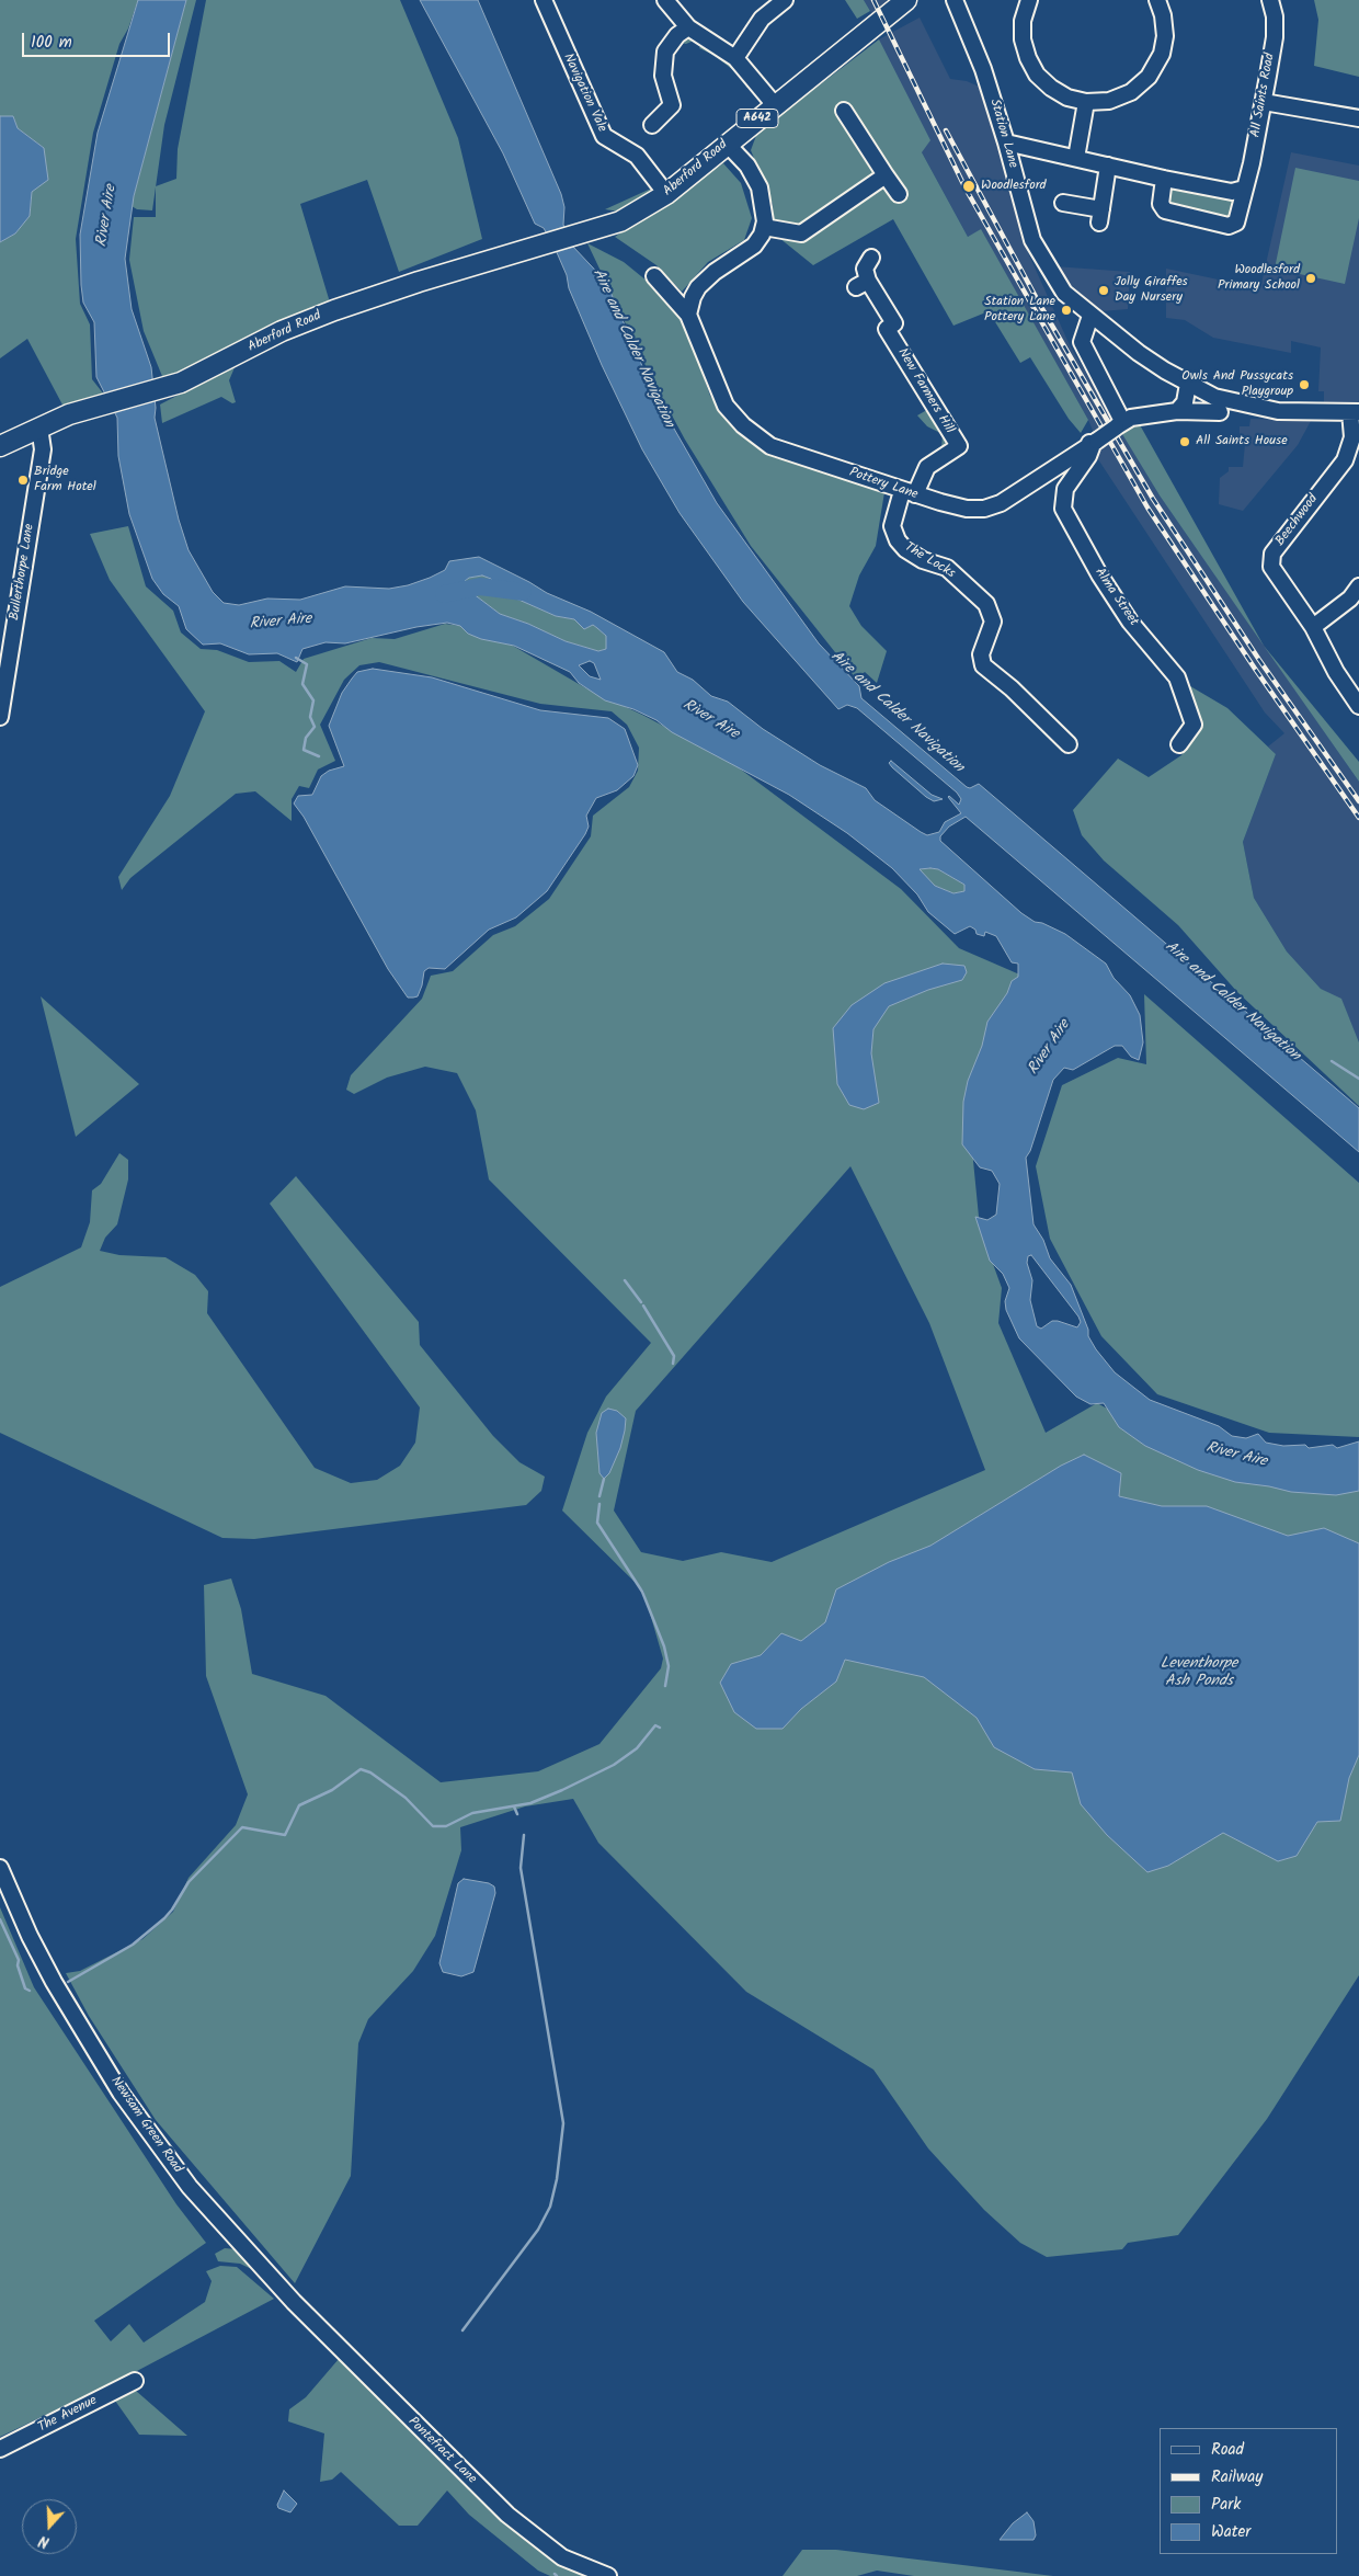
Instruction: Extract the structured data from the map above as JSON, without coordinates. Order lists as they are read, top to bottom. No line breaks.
{"streets":{"main road":["A642","Aberford Road"],"street":["Navigation Vale","All Saints Road","Station Lane","New Farmers Hill","Pottery Lane","Beechwood","The Locks","Bullerthorpe Lane","Alma Street","Newsam Green Road","The Avenue","Pontefract Lane"]},"crossings":[["Navigation Vale","Aberford Road"],["A642","Aberford Road"],["A642","Bullerthorpe Lane"],["Station Lane","Beechwood"],["Aberford Road","Bullerthorpe Lane"],["New Farmers Hill","Pottery Lane"],["New Farmers Hill","The Locks"],["Pottery Lane","The Locks"],["Pottery Lane","Alma Street"],["Newsam Green Road","Pontefract Lane"]],"water":["River Aire","Aire and Calder Navigation","Leventhorpe Ash Ponds"],"places":["Woodlesford","Woodlesford Primary School","Jolly Giraffes Day Nursery","Station Lane Pottery Lane","Owls And Pussycats Playgroup","All Saints House","Bridge Farm Hotel"],"legend":["Road","Railway","Park","Water"],"scale_bar":"100 m","north":"bottom"}
